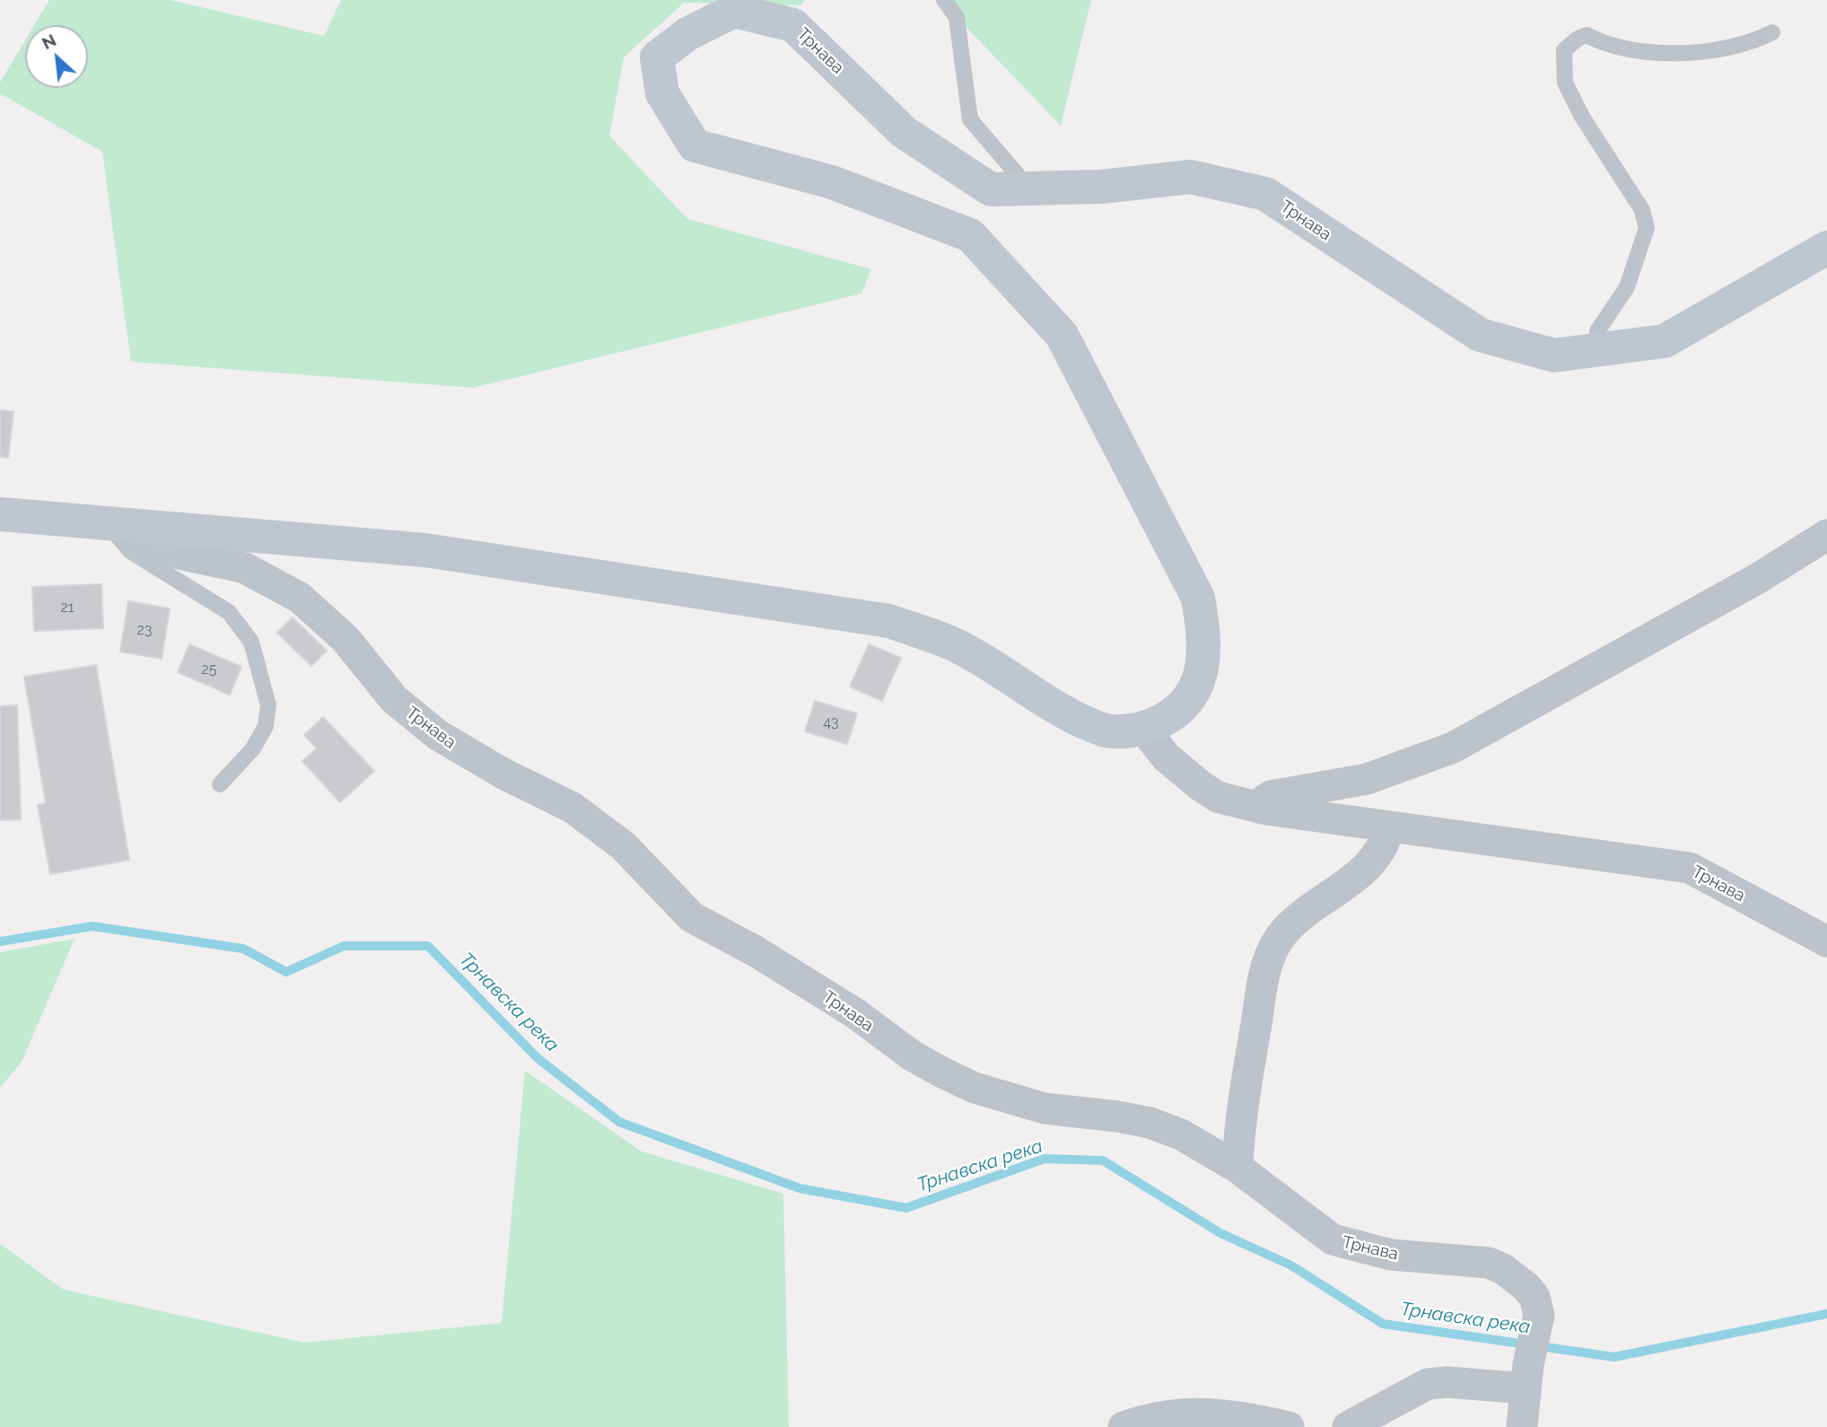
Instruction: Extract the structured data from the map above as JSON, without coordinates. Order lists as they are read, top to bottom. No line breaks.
{"streets":{"main road":["Трнава"]},"water":["Трнавска река"],"house_numbers":["21","23","25","43"],"north":"top left"}
